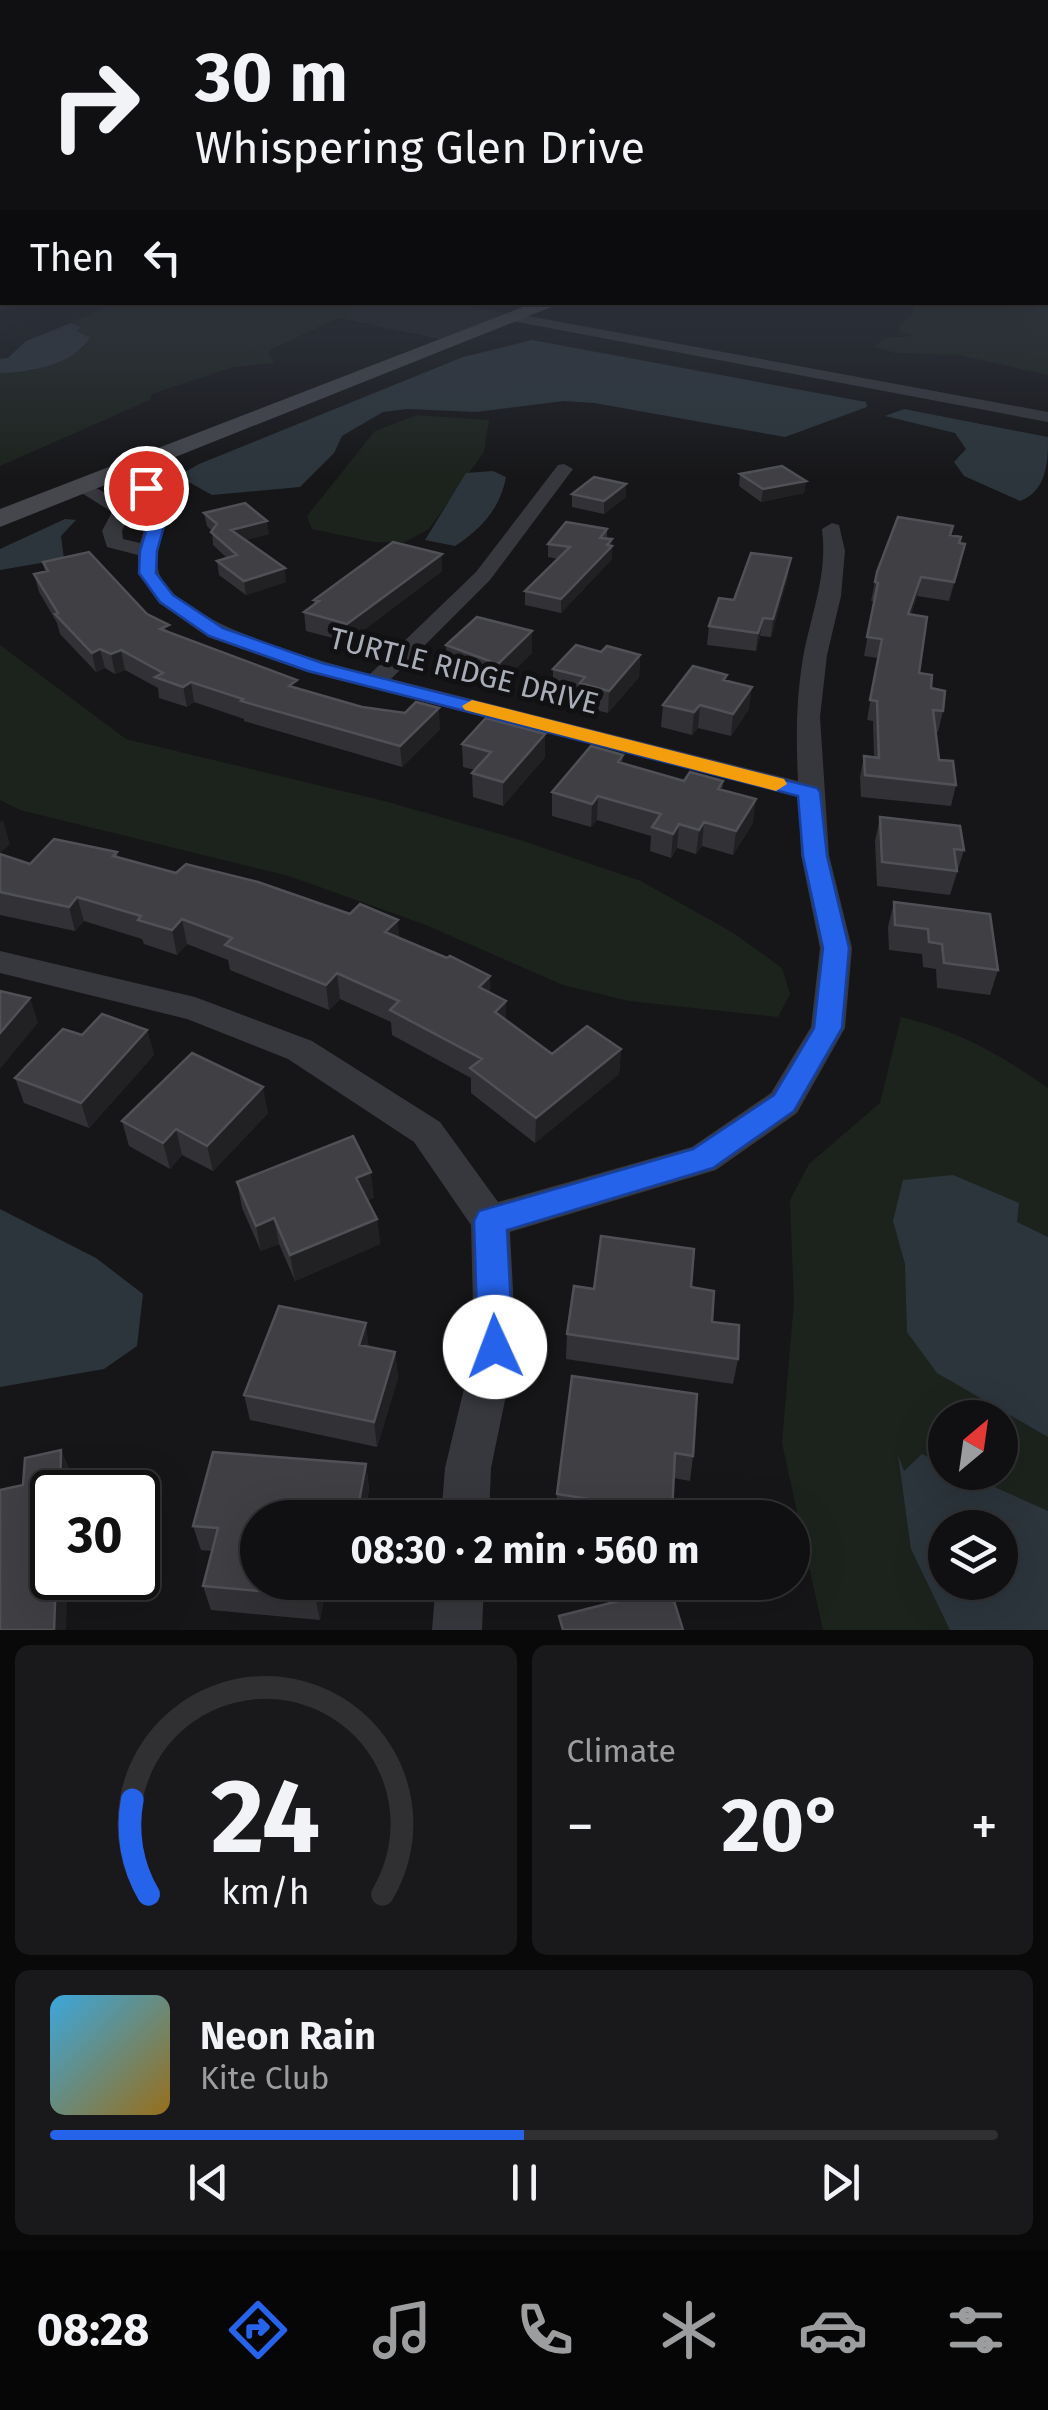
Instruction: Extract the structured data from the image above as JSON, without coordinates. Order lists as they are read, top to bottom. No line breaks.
{"streets":{"street":["TURTLE RIDGE DRIVE"]},"north":"top right","page":{"turn":["30 m","Whispering Glen Drive"],"then":"Then","limit":"30","trip":"08:30 · 2 min · 560 m","tile":"Climate","heat":["−","20°","+"],"song":["Neon Rain","Kite Club"],"tabs":"08:28","gauge":["24","km/h"]}}
